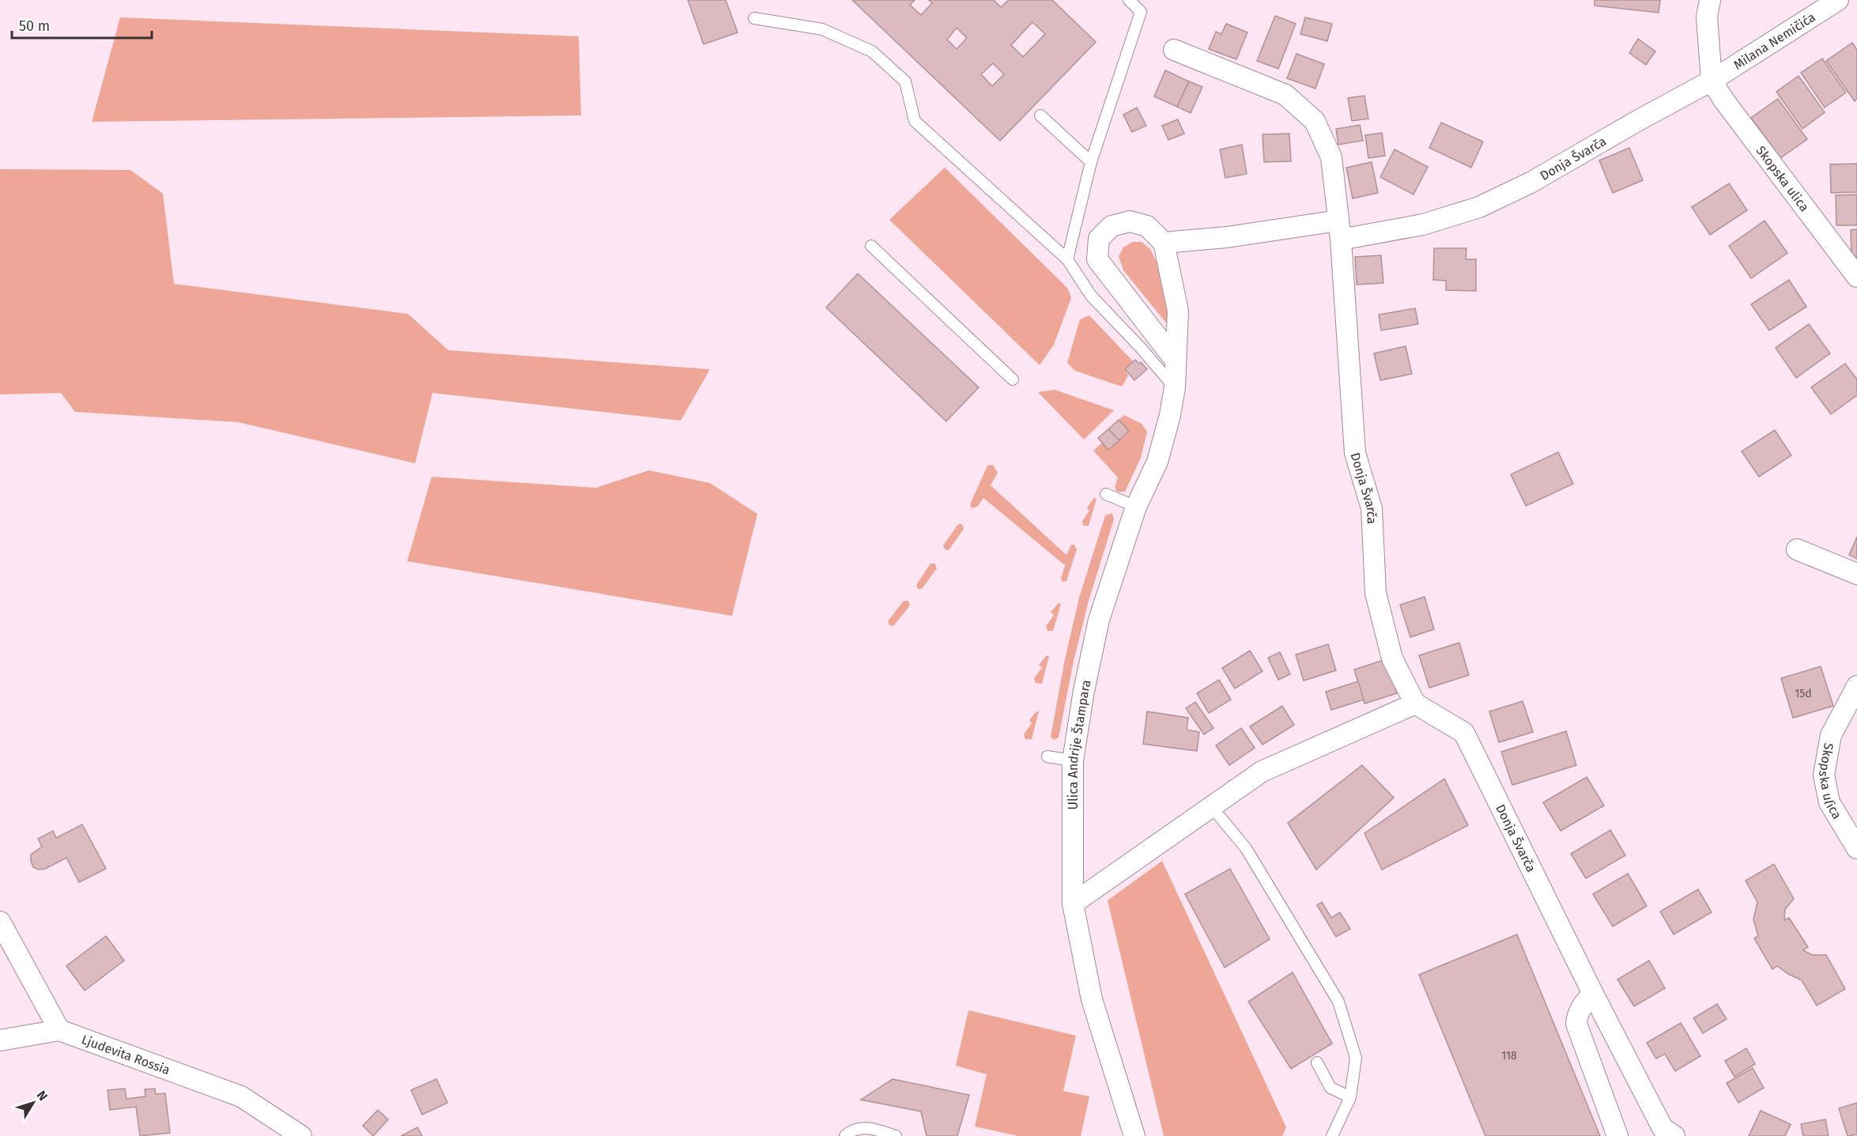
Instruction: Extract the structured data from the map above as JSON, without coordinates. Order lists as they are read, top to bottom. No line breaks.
{"streets":{"street":["Milana Nemičića","Donja Švarča","Skopska ulica","Ulica Andrije Štampara","Ljudevita Rossia"]},"crossings":[["Milana Nemičića","Donja Švarča"],["Milana Nemičića","Skopska ulica"],["Donja Švarča","Skopska ulica"]],"house_numbers":["15d","118"],"scale_bar":"50 m","north":"top right"}
